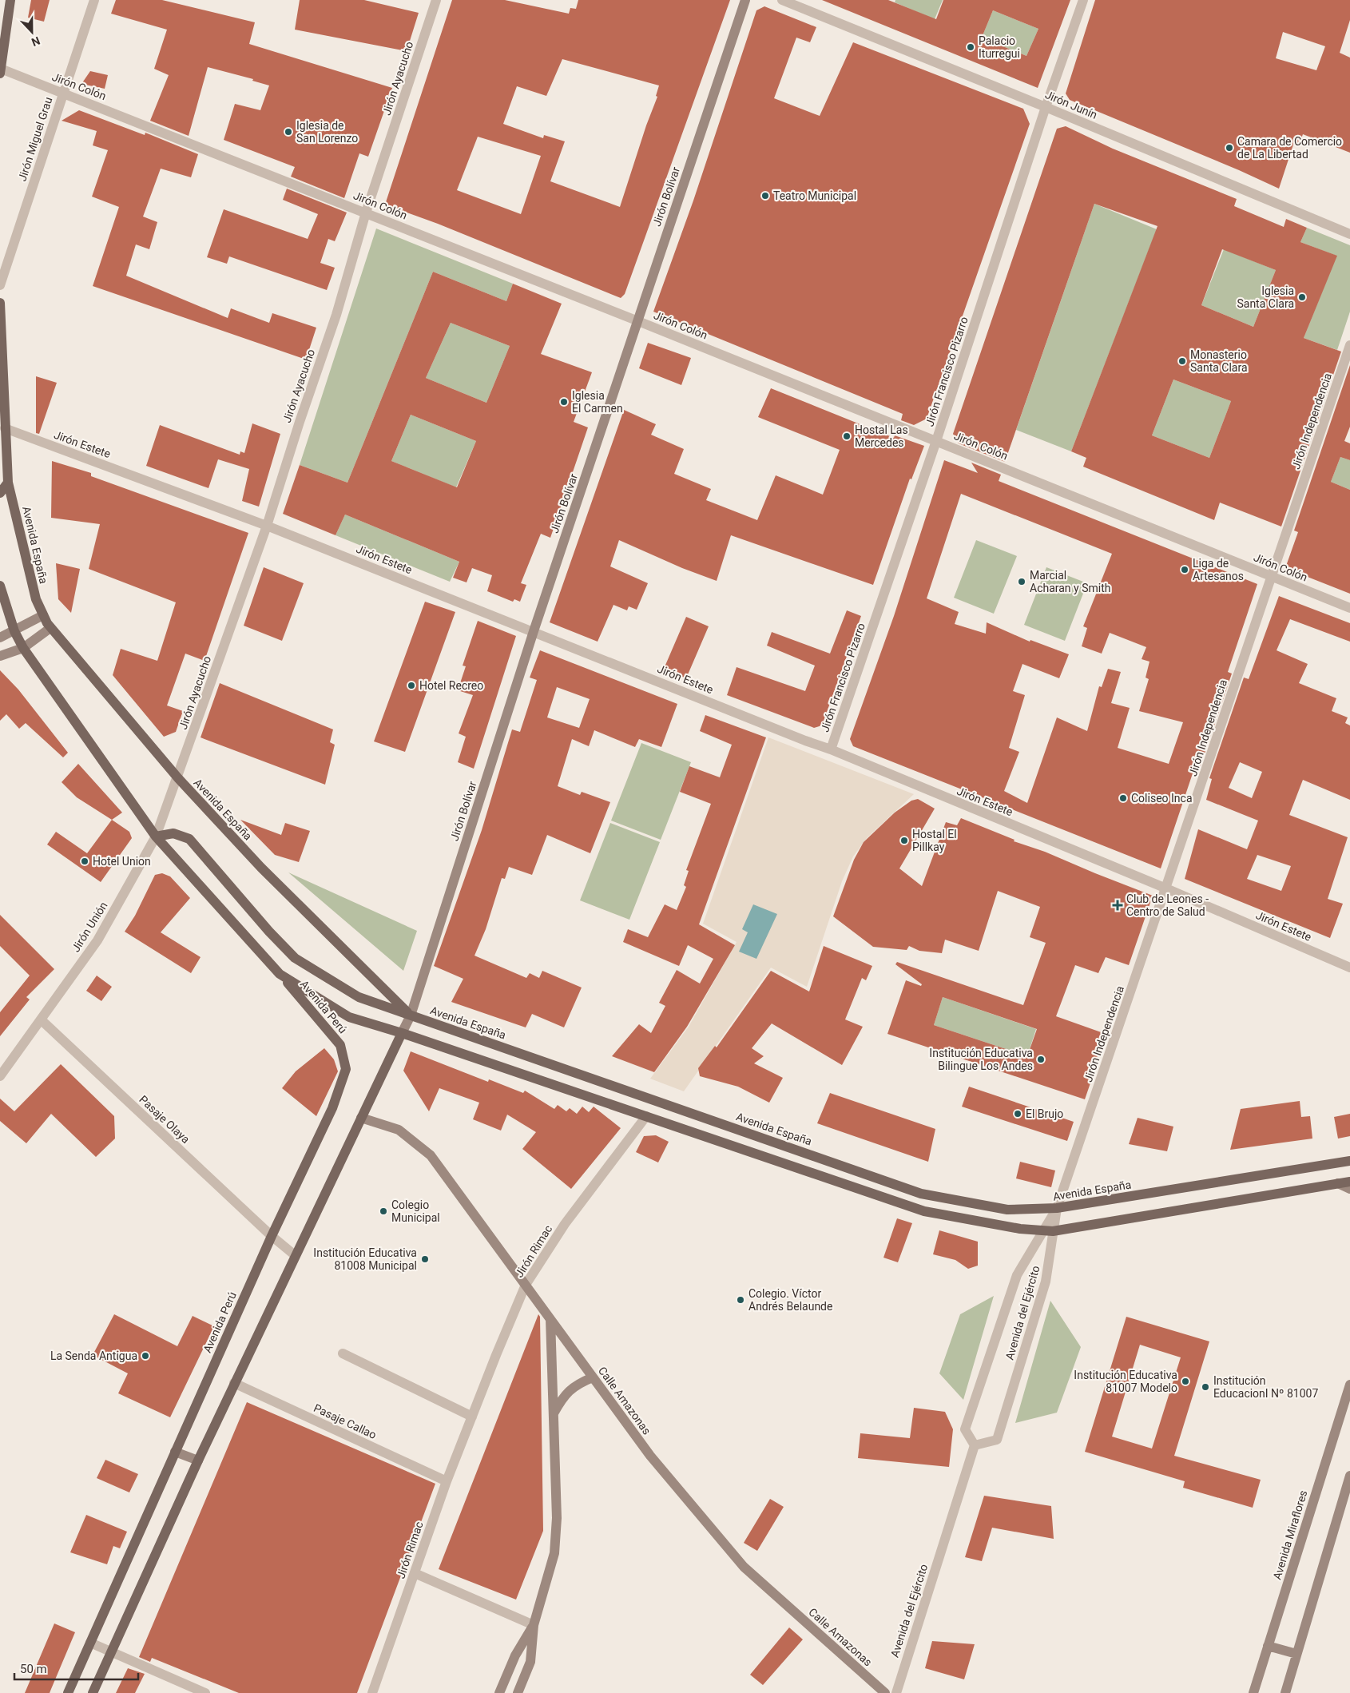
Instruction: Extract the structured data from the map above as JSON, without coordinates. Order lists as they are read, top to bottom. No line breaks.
{"streets":{"main road":["Avenida España","Avenida Perú"],"street":["Jirón Ayacucho","Jirón Colón","Jirón Junín","Jirón Miguel Grau","Jirón Bolívar","Jirón Francisco Pizarro","Jirón Independencia","Jirón Estete","Jirón Unión","Pasaje Olaya","Jirón Rimac","Avenida del Ejército","Calle Amazonas","Pasaje Callao","Avenida Miraflores"]},"crossings":[["Jirón Ayacucho","Jirón Colón"],["Jirón Ayacucho","Jirón Estete"],["Jirón Ayacucho","Avenida España"],["Jirón Ayacucho","Jirón Unión"],["Jirón Colón","Jirón Miguel Grau"],["Jirón Colón","Jirón Bolívar"],["Jirón Colón","Jirón Francisco Pizarro"],["Jirón Colón","Jirón Independencia"],["Jirón Junín","Jirón Francisco Pizarro"],["Jirón Bolívar","Jirón Estete"],["Jirón Bolívar","Avenida España"],["Jirón Francisco Pizarro","Jirón Estete"],["Jirón Independencia","Jirón Estete"],["Jirón Independencia","Avenida España"],["Jirón Independencia","Avenida del Ejército"],["Jirón Estete","Avenida España"],["Avenida España","Jirón Unión"],["Avenida España","Avenida del Ejército"],["Jirón Unión","Pasaje Olaya"],["Avenida Perú","Pasaje Olaya"],["Jirón Rimac","Calle Amazonas"],["Jirón Rimac","Pasaje Callao"]],"places":{"other":["Palacio Iturregui","Iglesia de San Lorenzo","Camara de Comercio de La Libertad","Teatro Municipal","Iglesia Santa Clara","Monasterio Santa Clara","Iglesia El Carmen","Hostal Las Mercedes","Liga de Artesanos","Marcial Acharan y Smith","Hotel Recreo","Coliseo Inca","Hostal El Pillkay","Hotel Union","Institución Educativa Bilingue Los Andes","El Brujo","Colegio Municipal","Institución Educativa 81008 Municipal","Colegio. Víctor Andrés Belaunde","La Senda Antigua","Institución Educativa 81007 Modelo","Institución EducacionI Nº 81007"],"health":["Club de Leones - Centro de Salud"]},"scale_bar":"50 m","north":"bottom"}
